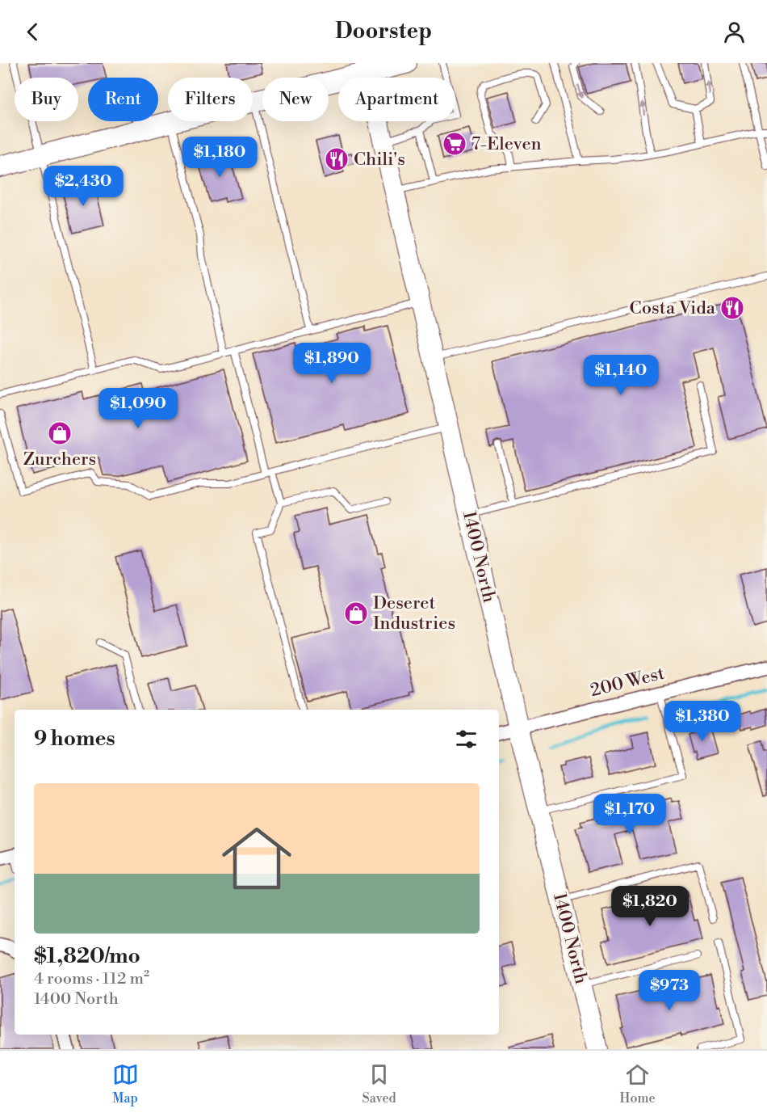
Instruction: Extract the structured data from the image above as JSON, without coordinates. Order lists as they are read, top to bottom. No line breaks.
{"streets":{"main road":["1400 North"],"street":["200 West"]},"crossings":[["1400 North","200 West"]],"places":{"supermarket":["7-Eleven"],"restaurant":["Chili's","Costa Vida"],"shop":["Zurchers","Deseret Industries"]},"page":{"header":"Doorstep","chip":["Buy","Rent","Filters","New","Apartment"],"price":["$1,180","$2,430","$1,890","$1,140","$1,090","$1,380","$1,170","$1,820","$973"],"heading":"9 homes","list":[{"name":"$1,820/mo","note":"4 rooms · 112 m² · 1400 North"}],"tabs":["Map","Saved","Home"]}}
